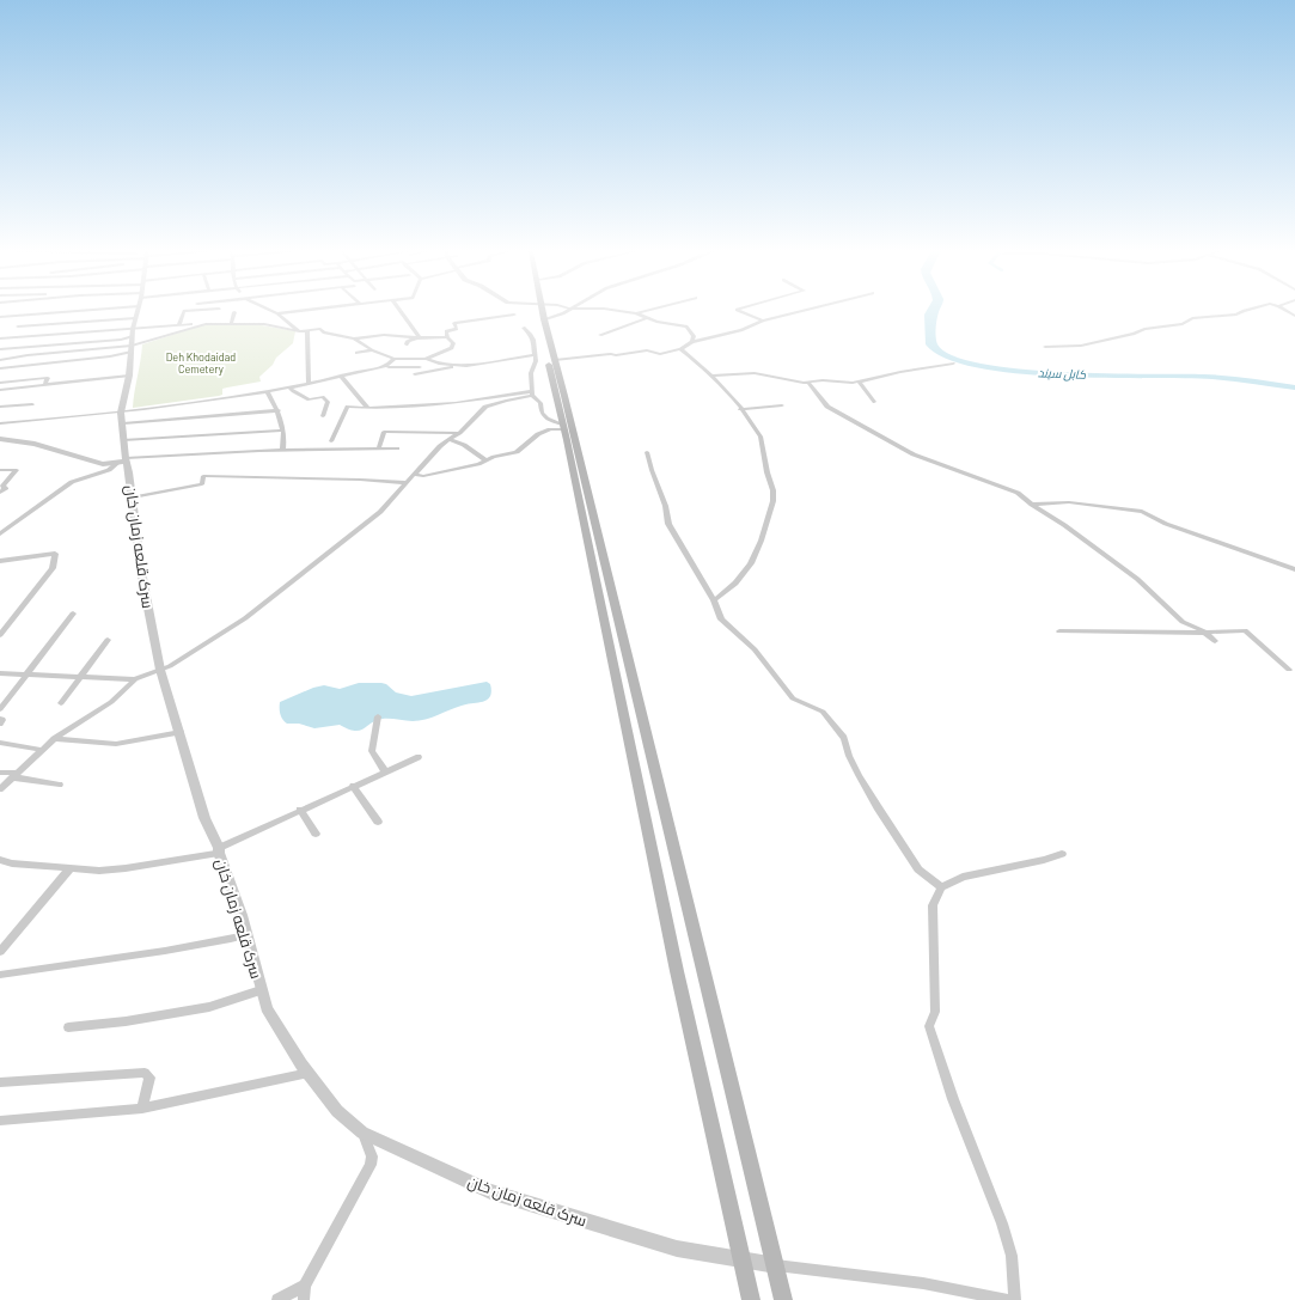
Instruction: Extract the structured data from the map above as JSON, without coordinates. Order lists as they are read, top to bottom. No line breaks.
{"streets":{"street":["سرک قلعه زمان خان"]},"water":["کابل سيند"],"parks":["Deh Khodaidad Cemetery"]}
